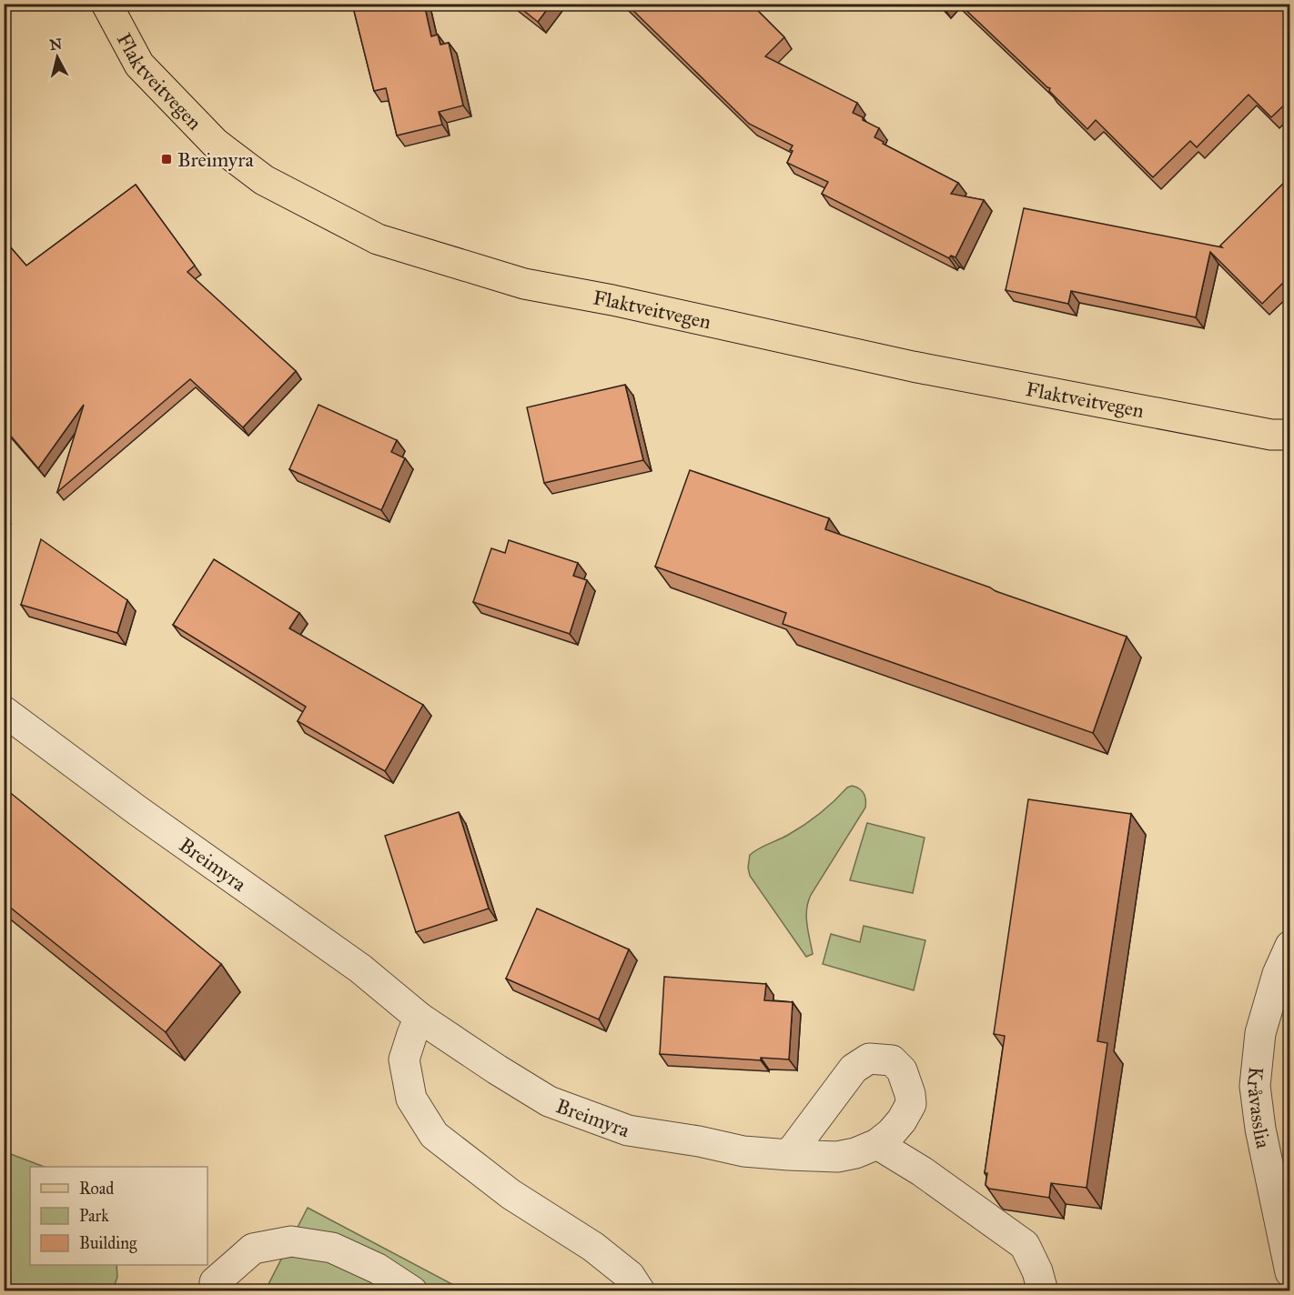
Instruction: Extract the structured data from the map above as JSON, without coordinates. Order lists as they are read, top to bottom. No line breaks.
{"streets":{"main road":["Flaktveitvegen"],"street":["Breimyra","Kråvasslia"]},"places":{"transit":["Breimyra"]},"legend":["Road","Park","Building"],"north":"top"}
